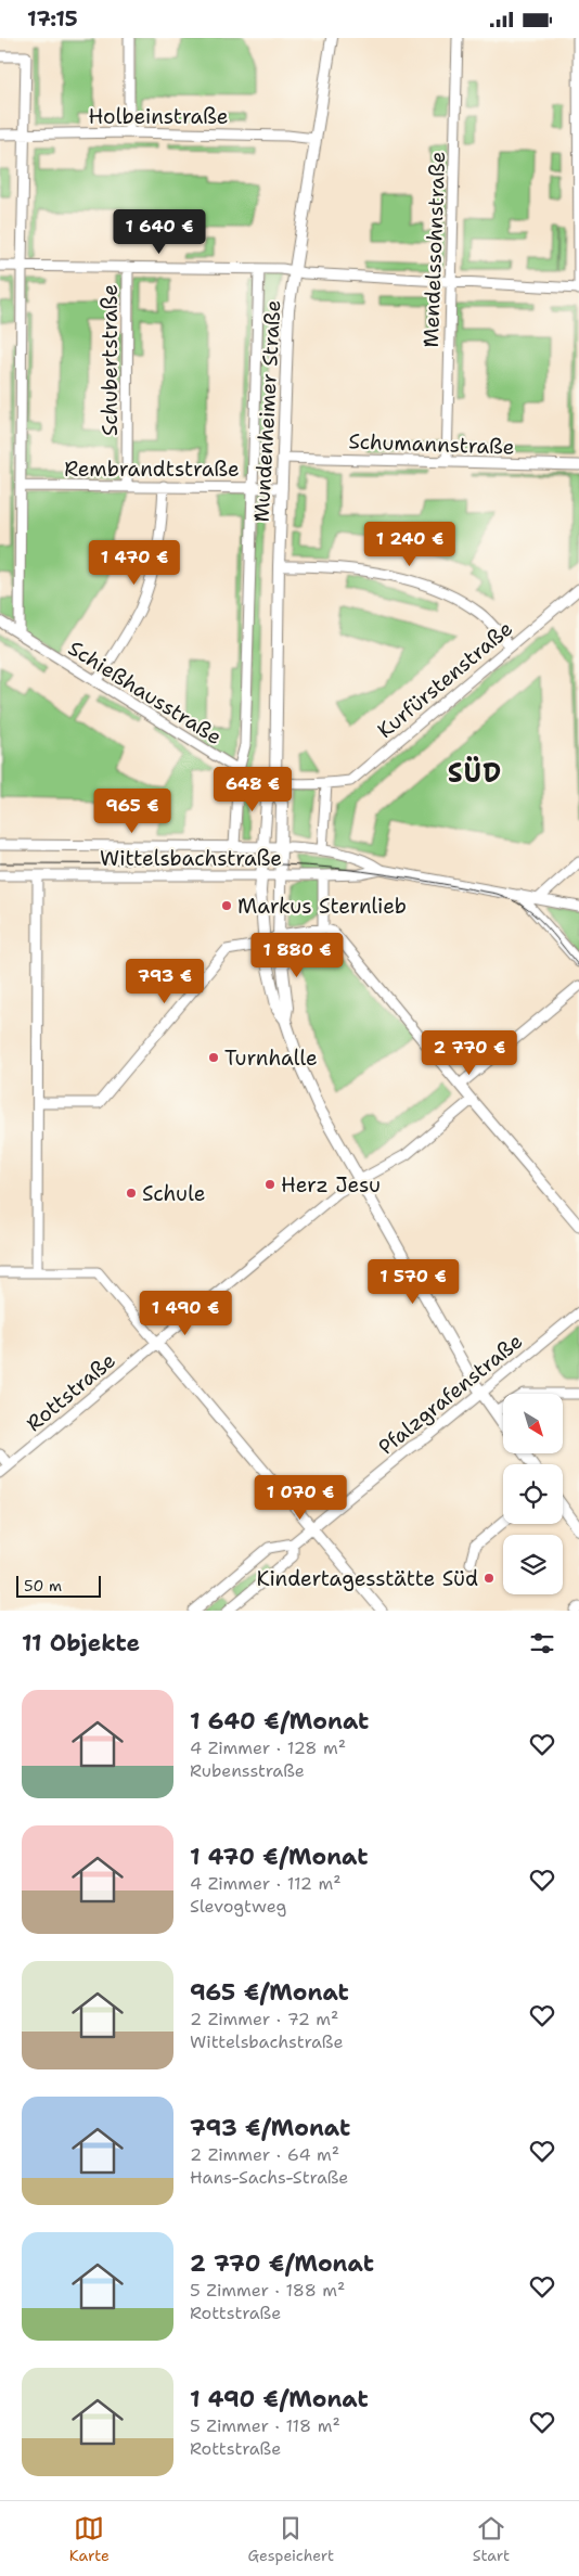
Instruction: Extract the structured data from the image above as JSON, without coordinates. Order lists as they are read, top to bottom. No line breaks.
{"streets":{"street":["Holbeinstraße","Mendelssohnstraße","Schubertstraße","Mundenheimer Straße","Schumannstraße","Rembrandtstraße","Kurfürstenstraße","Schießhausstraße","Wittelsbachstraße","Rottstraße","Pfalzgrafenstraße"]},"crossings":[["Holbeinstraße","Mundenheimer Straße"],["Mendelssohnstraße","Schumannstraße"],["Schubertstraße","Rembrandtstraße"],["Mundenheimer Straße","Schumannstraße"],["Mundenheimer Straße","Rembrandtstraße"],["Mundenheimer Straße","Kurfürstenstraße"],["Mundenheimer Straße","Schießhausstraße"],["Mundenheimer Straße","Wittelsbachstraße"],["Mundenheimer Straße","Rottstraße"],["Mundenheimer Straße","Pfalzgrafenstraße"],["Kurfürstenstraße","Schießhausstraße"]],"districts":["SÜD"],"places":["Markus Sternlieb","Turnhalle","Herz Jesu","Schule","Kindertagesstätte Süd"],"scale_bar":"50 m","north":"bottom right","page":{"status":"17:15","price":["1 640 €","1 240 €","1 470 €","648 €","965 €","1 880 €","793 €","2 770 €","1 570 €","1 490 €","1 070 €"],"scale":"50 m","heading":"11 Objekte","list":[{"name":"1 640 €/Monat","note":"4 Zimmer · 128 m² · Rubensstraße"},{"name":"1 470 €/Monat","note":"4 Zimmer · 112 m² · Slevogtweg"},{"name":"965 €/Monat","note":"2 Zimmer · 72 m² · Wittelsbachstraße"},{"name":"793 €/Monat","note":"2 Zimmer · 64 m² · Hans-Sachs-Straße"},{"name":"2 770 €/Monat","note":"5 Zimmer · 188 m² · Rottstraße"},{"name":"1 490 €/Monat","note":"5 Zimmer · 118 m² · Rottstraße"}],"tabs":["Karte","Gespeichert","Start"]}}
